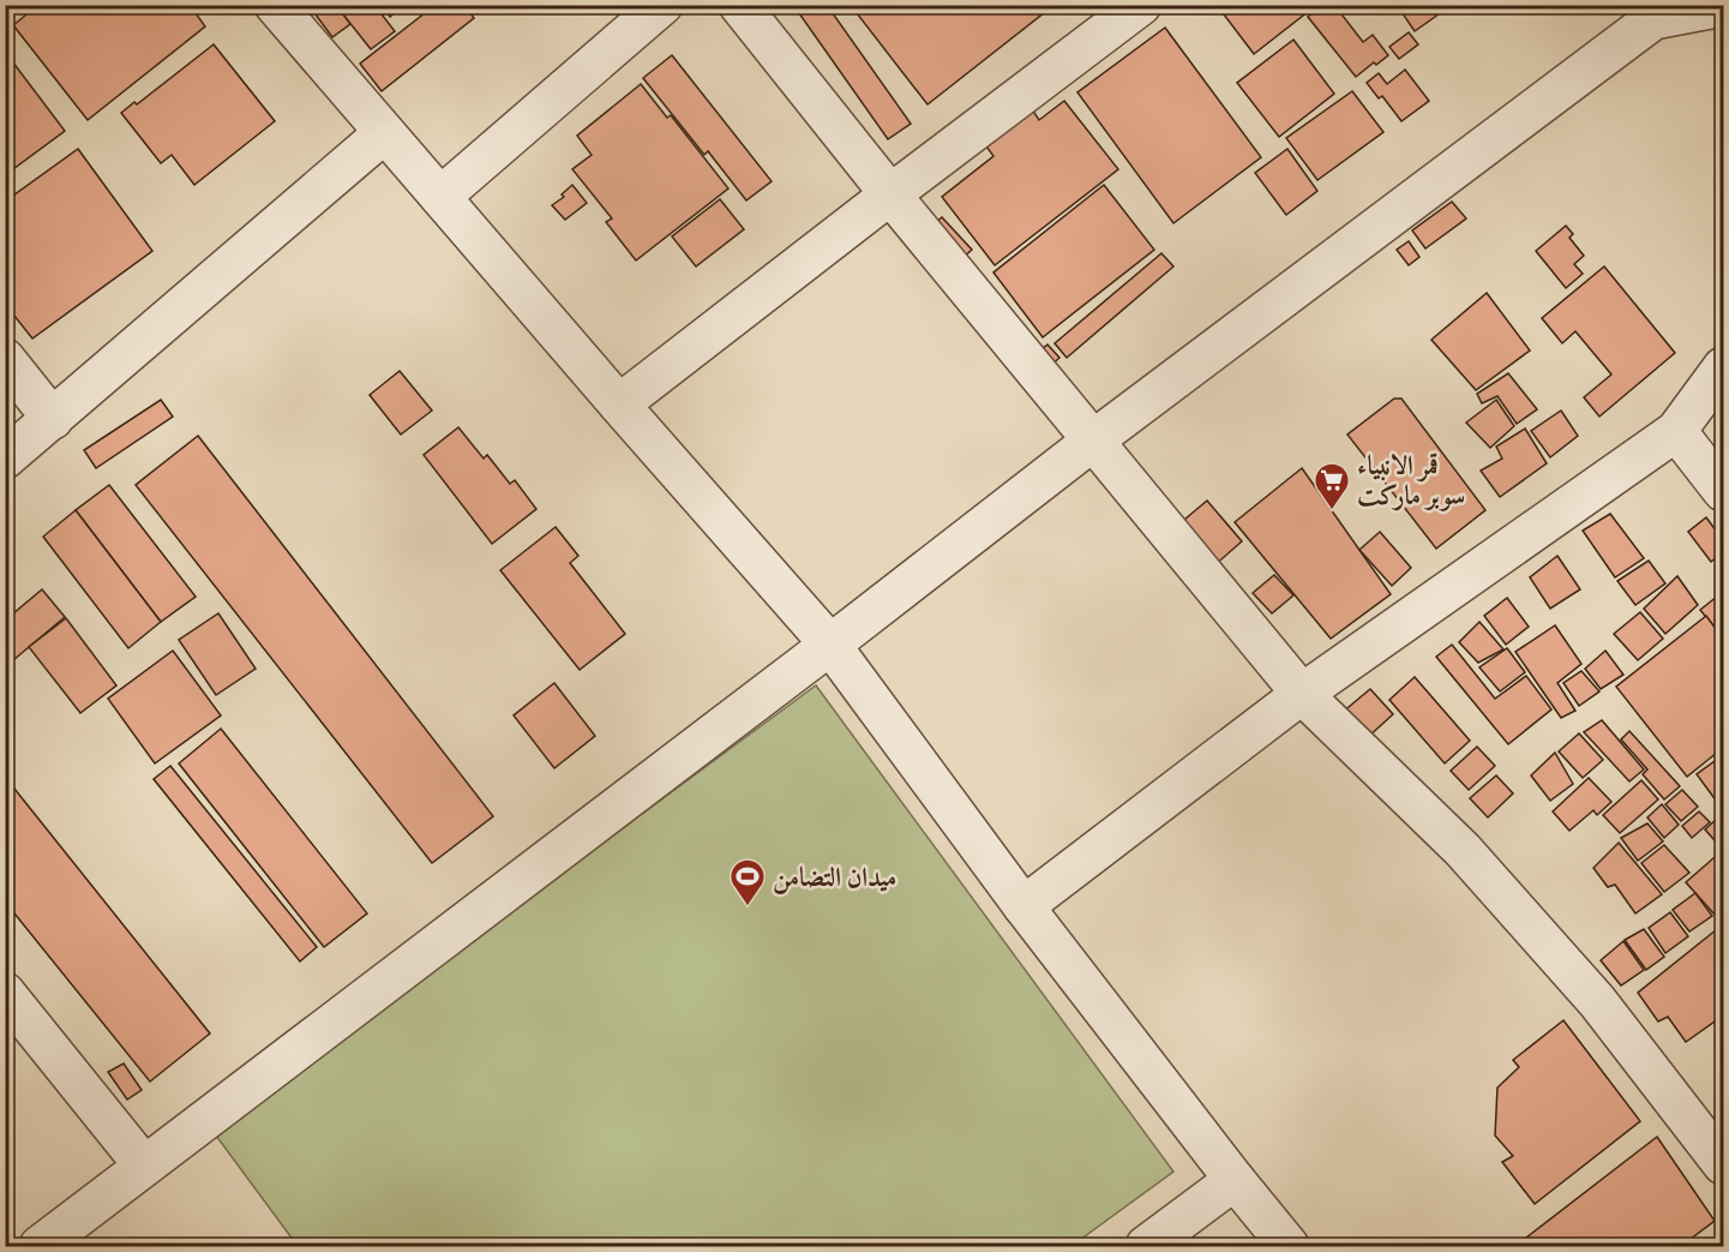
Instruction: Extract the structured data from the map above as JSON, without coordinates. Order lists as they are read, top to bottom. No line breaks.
{"places":{"supermarket":["قمر الانبياء سوبر ماركت"],"sports":["ميدان التضامن"]}}
